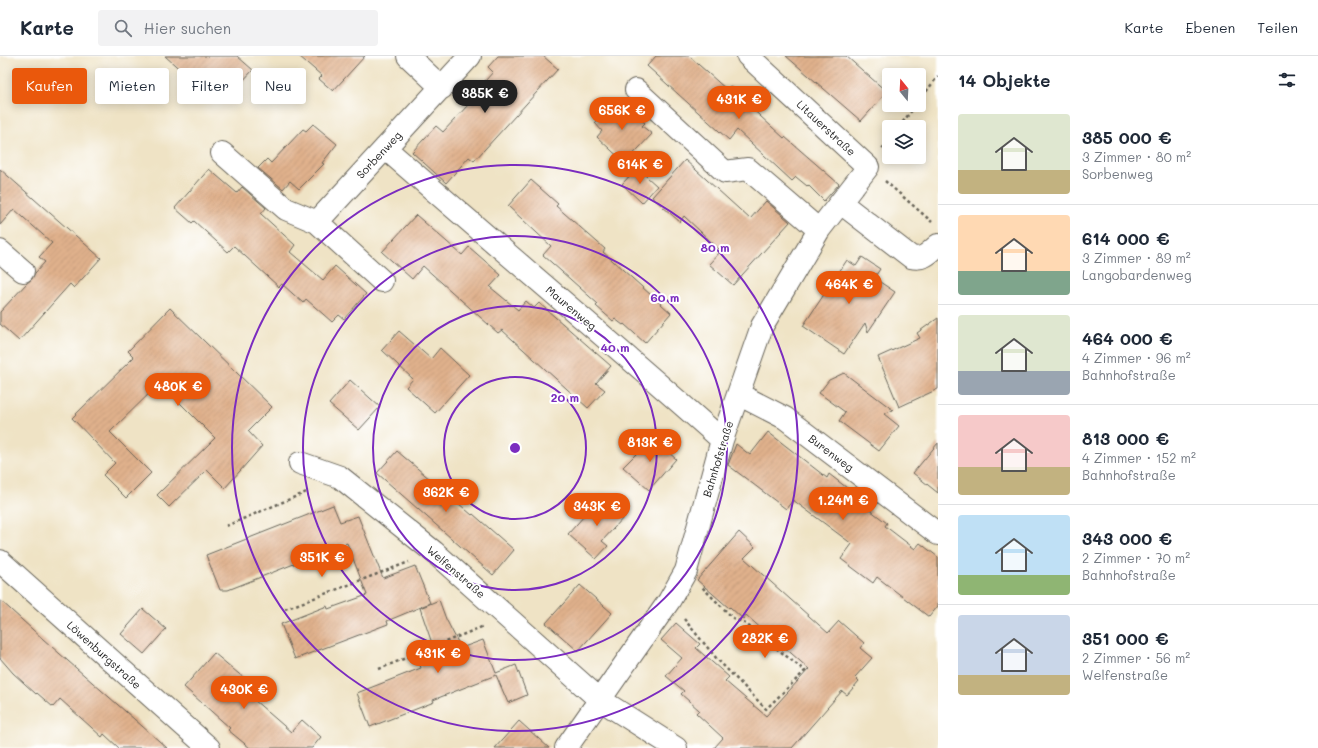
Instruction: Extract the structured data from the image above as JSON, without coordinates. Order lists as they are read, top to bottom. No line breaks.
{"streets":{"street":["Litauerstraße","Sorbenweg","Maurenweg","Burenweg","Bahnhofstraße","Welfenstraße","Löwenburgstraße"]},"crossings":[["Litauerstraße","Bahnhofstraße"],["Sorbenweg","Maurenweg"],["Maurenweg","Bahnhofstraße"],["Burenweg","Bahnhofstraße"],["Bahnhofstraße","Welfenstraße"]],"north":"top","page":{"header":"Karte","search":"Hier suchen","nav":["Karte","Ebenen","Teilen"],"heading":"14 Objekte","chip":["Kaufen","Mieten","Filter","Neu"],"price":["385K €","431K €","656K €","614K €","464K €","480K €","813K €","362K €","1.24M €","343K €","351K €","282K €","431K €","430K €"],"list":[{"name":"385 000 €","note":"3 Zimmer · 80 m² · Sorbenweg"},{"name":"614 000 €","note":"3 Zimmer · 89 m² · Langobardenweg"},{"name":"464 000 €","note":"4 Zimmer · 96 m² · Bahnhofstraße"},{"name":"813 000 €","note":"4 Zimmer · 152 m² · Bahnhofstraße"},{"name":"343 000 €","note":"2 Zimmer · 70 m² · Bahnhofstraße"},{"name":"351 000 €","note":"2 Zimmer · 56 m² · Welfenstraße"}]},"rings":["80 m","60 m","40 m","20 m"]}
